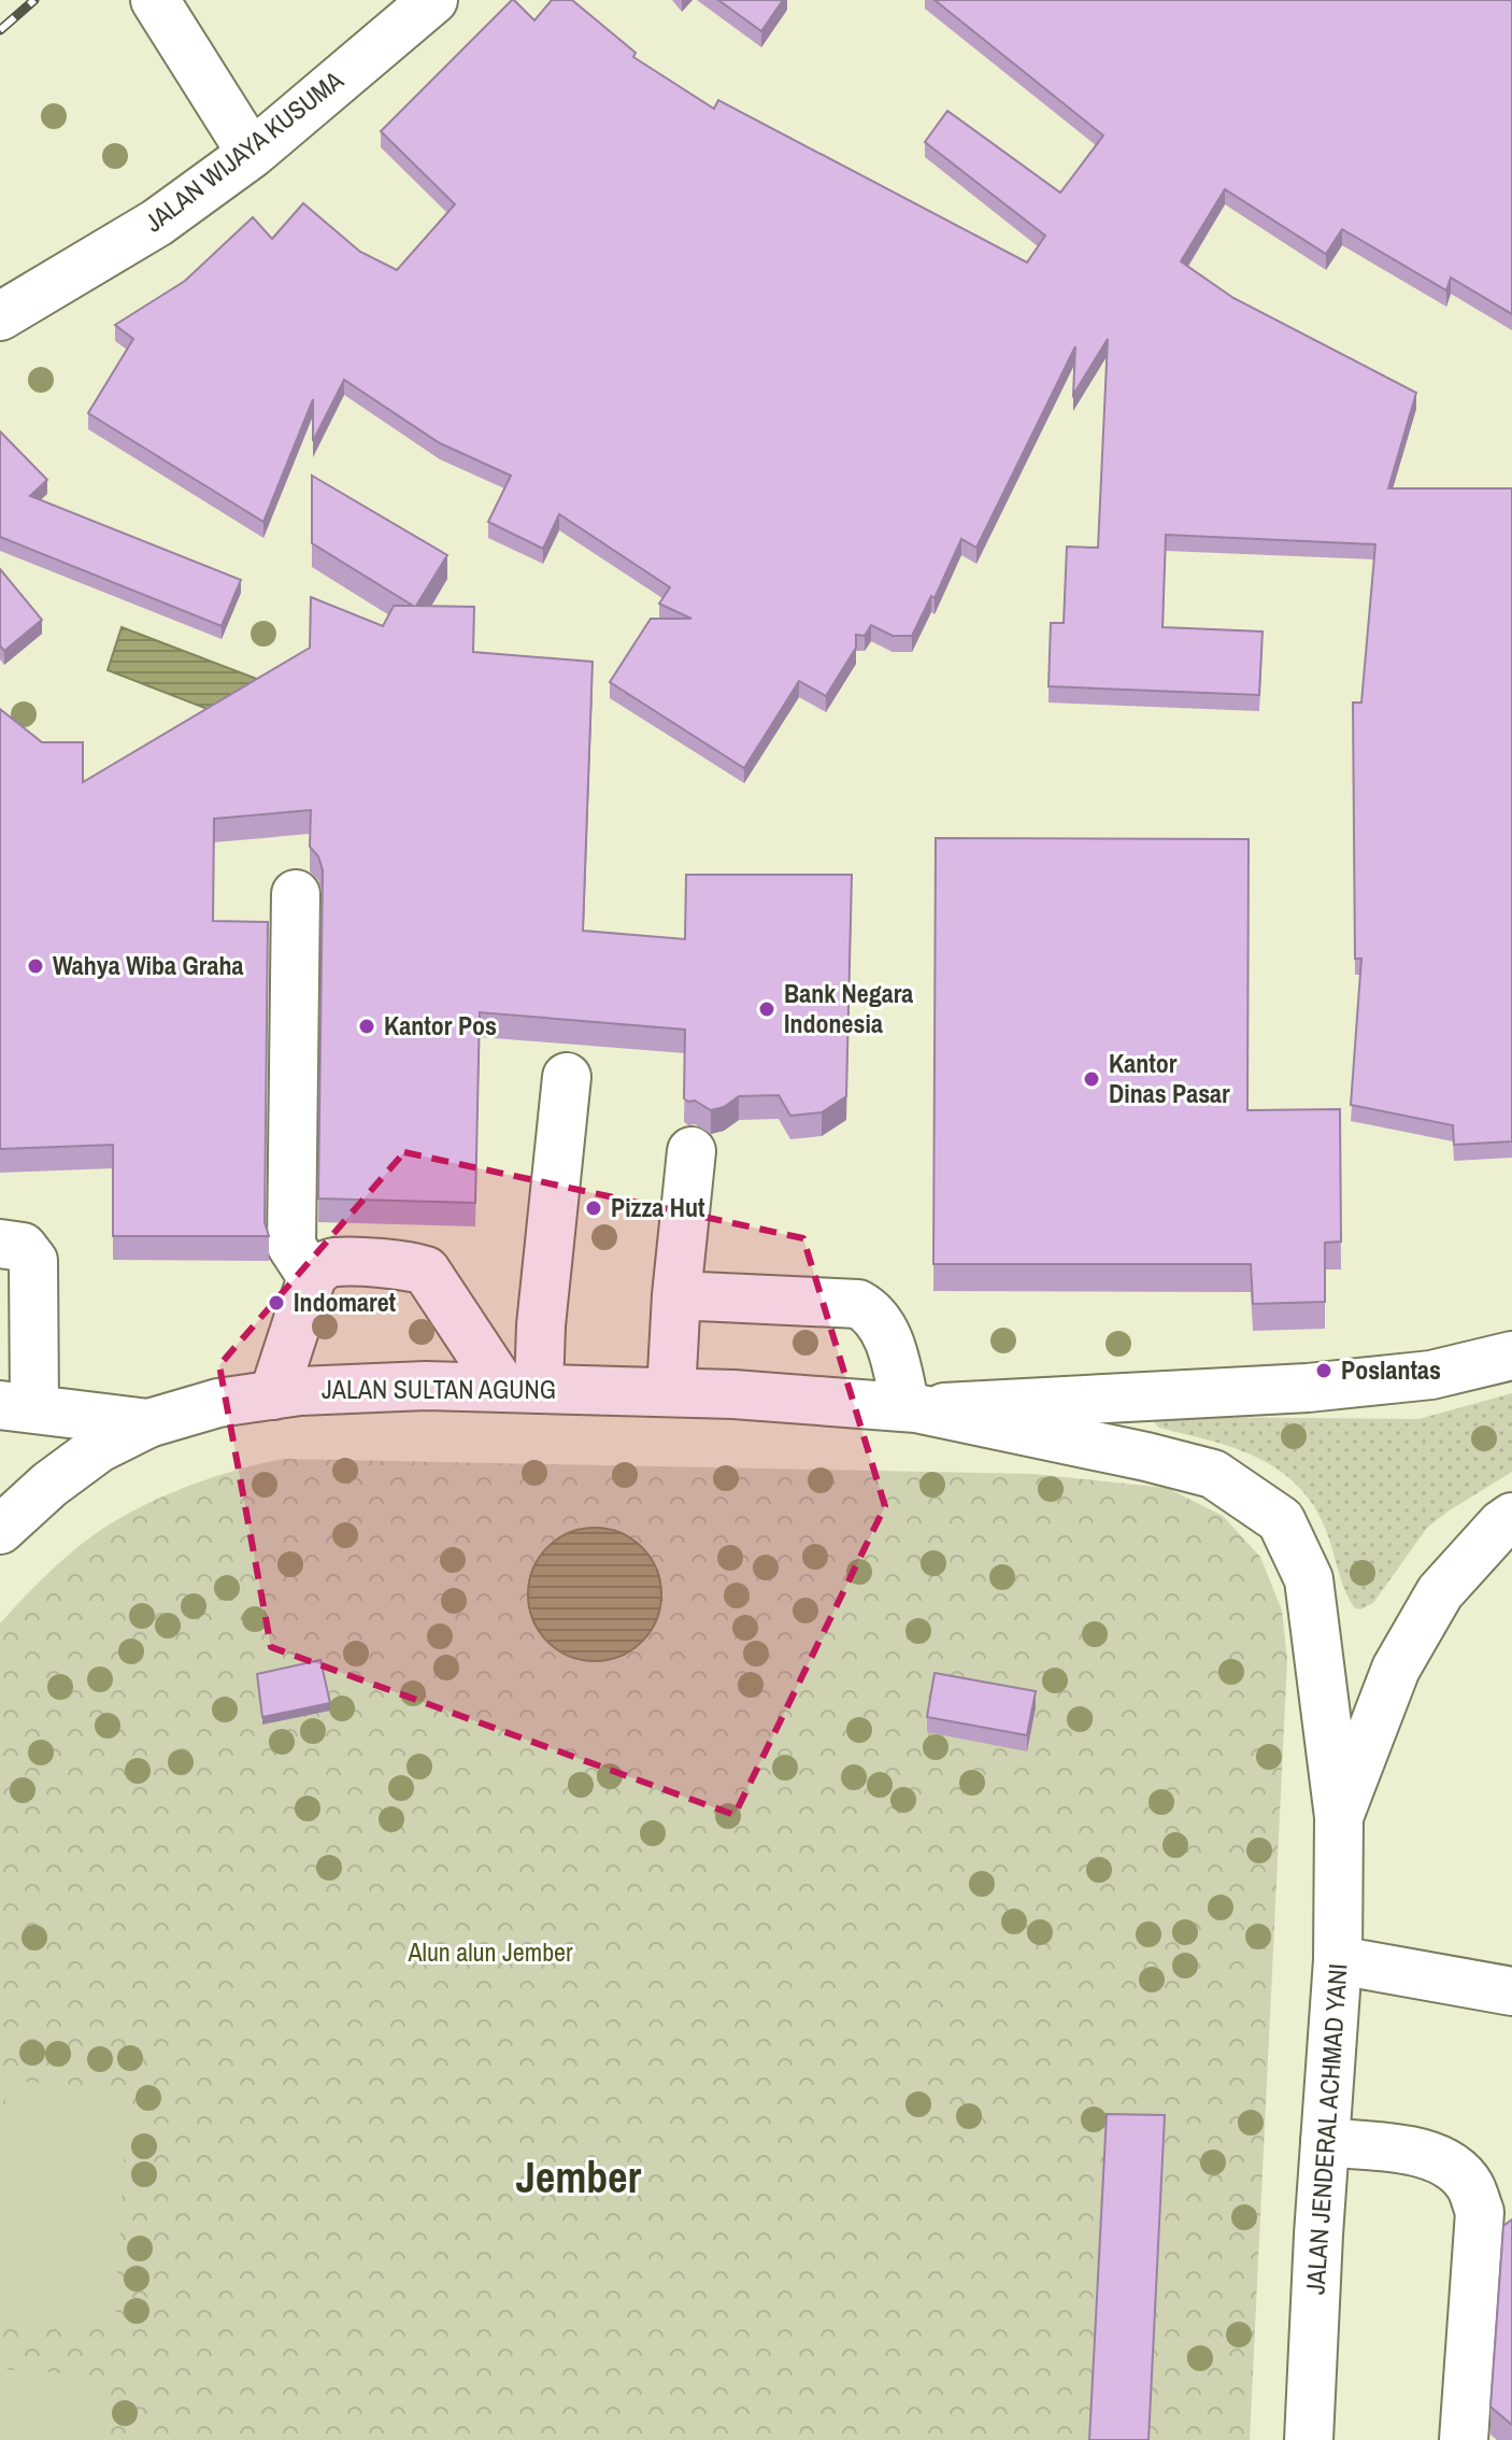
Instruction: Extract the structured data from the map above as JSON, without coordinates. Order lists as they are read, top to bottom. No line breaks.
{"streets":{"main road":["JALAN WIJAYA KUSUMA","JALAN SULTAN AGUNG","JALAN JENDERAL ACHMAD YANI"]},"districts":["Jember"],"parks":["Alun alun Jember"],"places":["Wahya Wiba Graha","Bank Negara Indonesia","Kantor Pos","Kantor Dinas Pasar","Pizza Hut","Indomaret","Poslantas"]}
